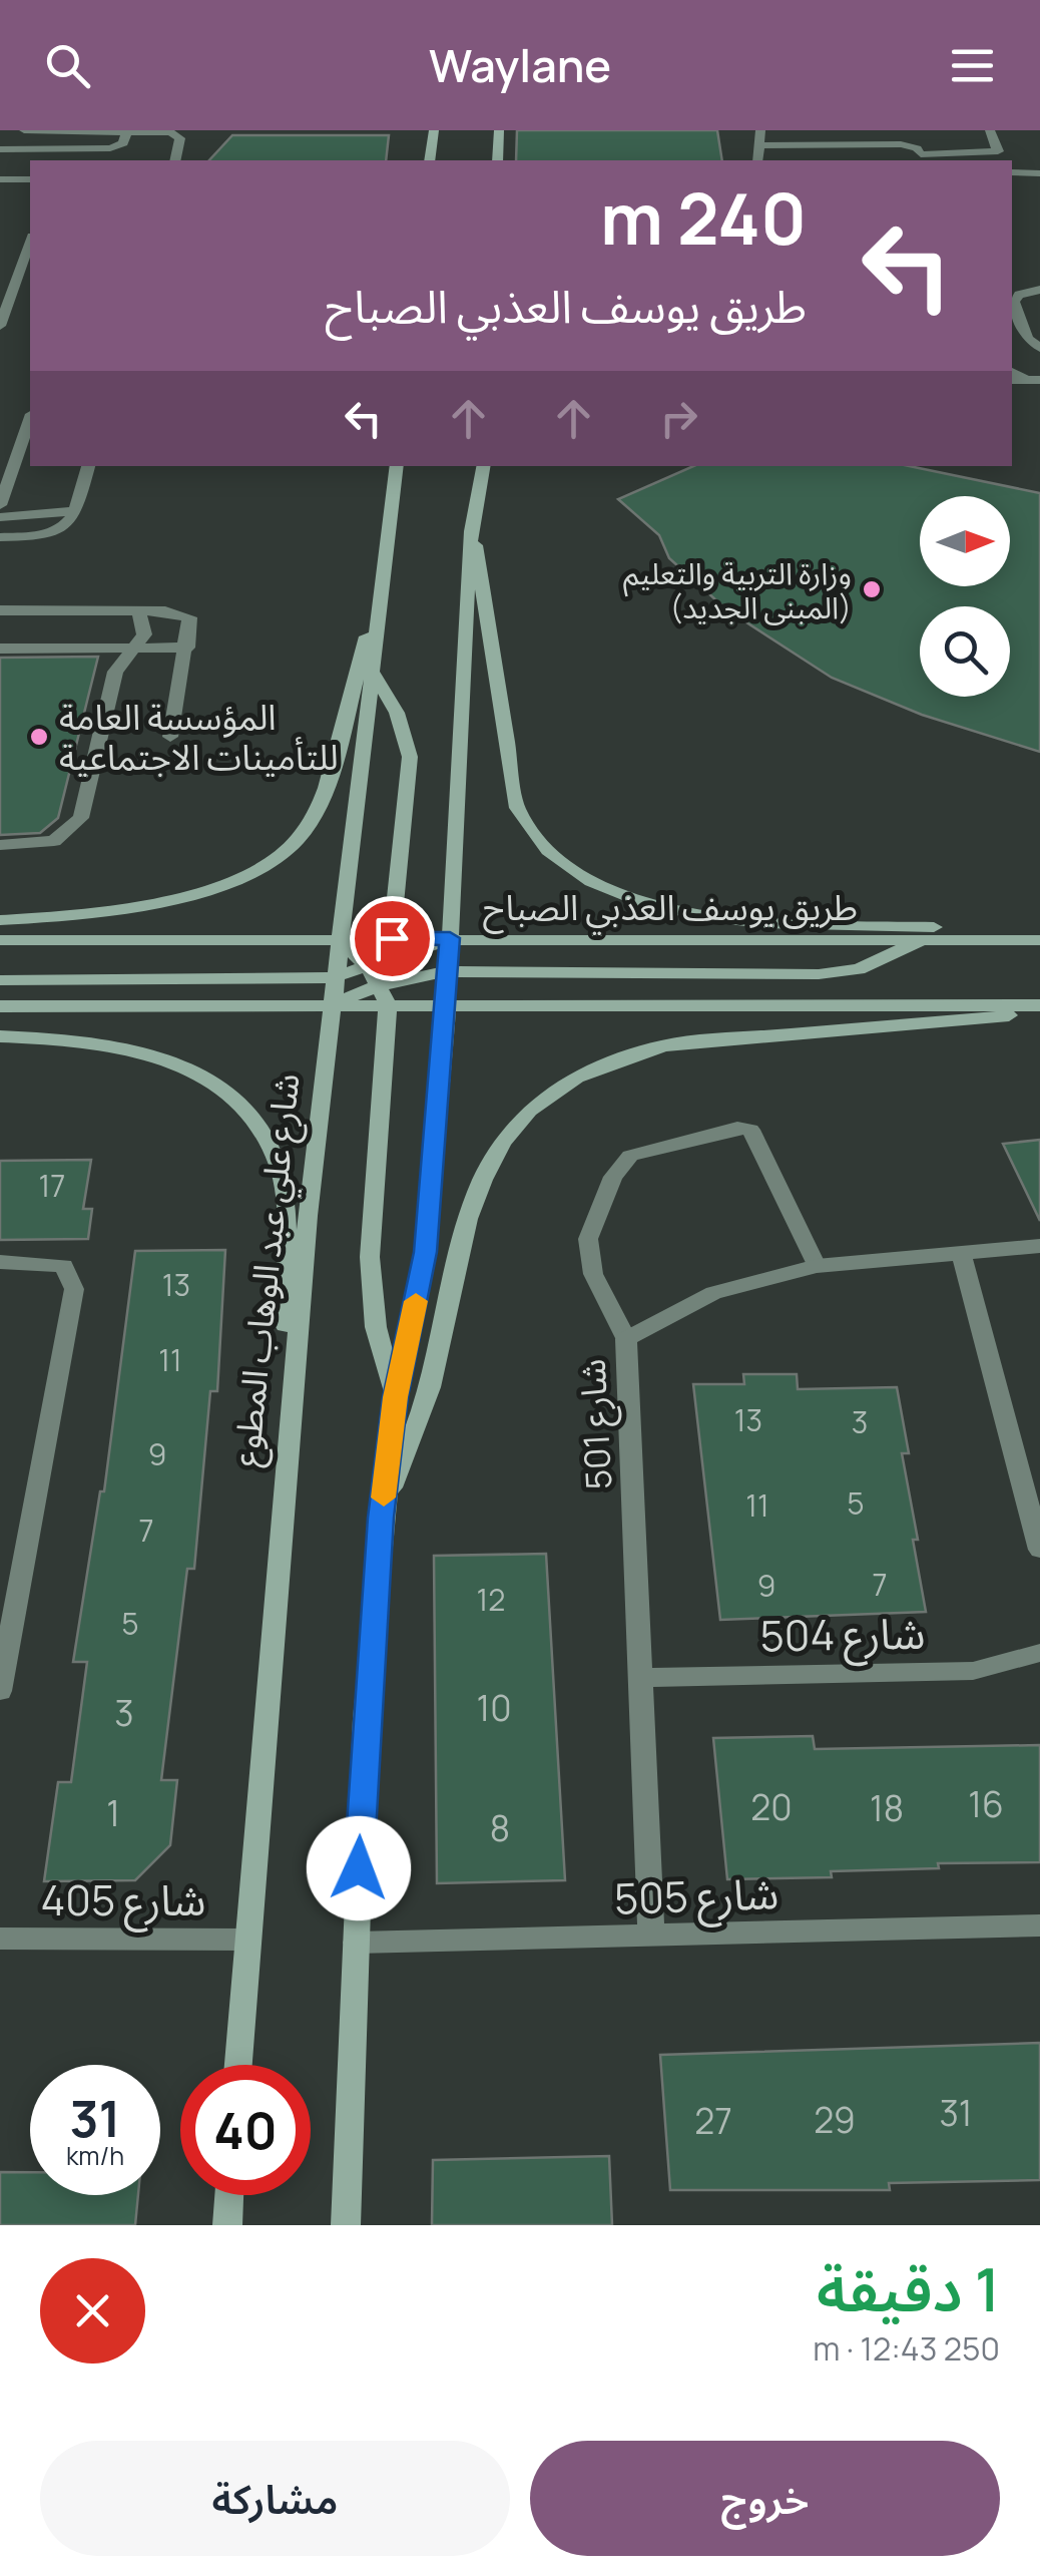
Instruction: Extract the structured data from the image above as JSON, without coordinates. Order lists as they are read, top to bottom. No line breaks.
{"streets":{"street":["طريق يوسف العذبي الصباح","شارع علي عبد الوهاب المطوع","شارع 501","شارع 504","شارع 505","شارع 405"]},"crossings":[["طريق يوسف العذبي الصباح","شارع علي عبد الوهاب المطوع"],["شارع علي عبد الوهاب المطوع","شارع 405"],["شارع 501","شارع 504"],["شارع 501","شارع 505"]],"places":["وزارة التربية والتعليم (المبنى الجديد)","المؤسسة العامة للتأمينات الاجتماعية"],"house_numbers":["17","13","11","13","3","9","5","11","7","7","9","12","5","10","3","16","20","18","1","8","31","29","27"],"north":"right","page":{"header":"Waylane","turn":["240 m","طريق يوسف العذبي الصباح"],"speed":"31 km/h","limit":"40","heading":["1 دقيقة","250 m · 12:43"],"buttons":["خروج","مشاركة"]}}
